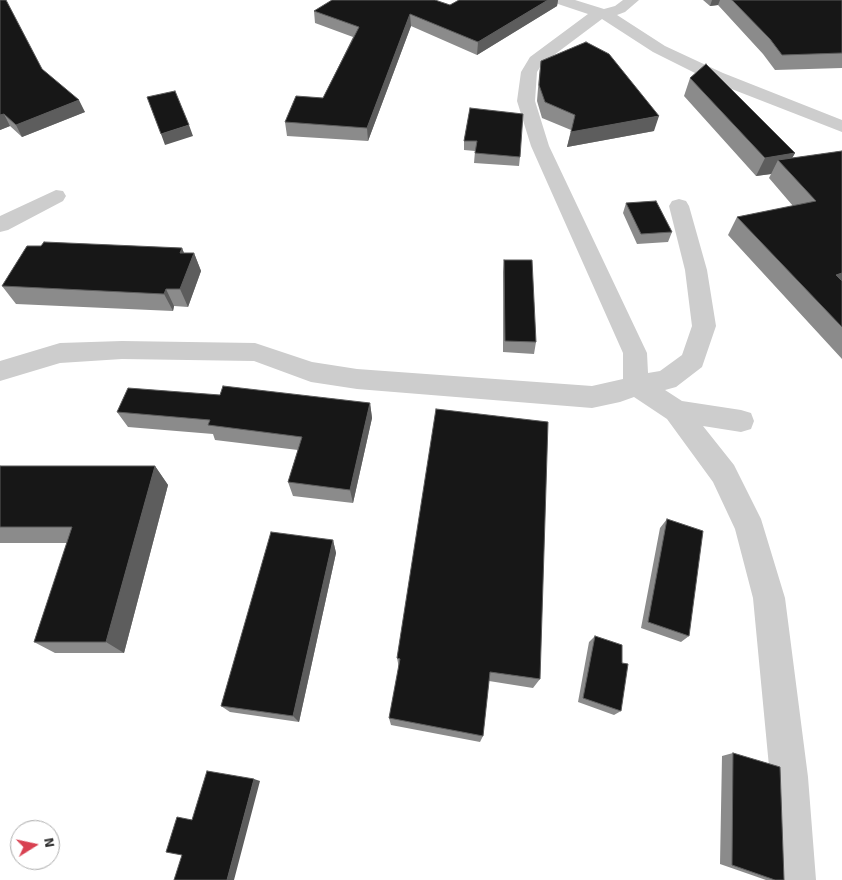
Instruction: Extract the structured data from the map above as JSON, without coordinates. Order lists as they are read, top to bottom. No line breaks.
{"north":"right"}
